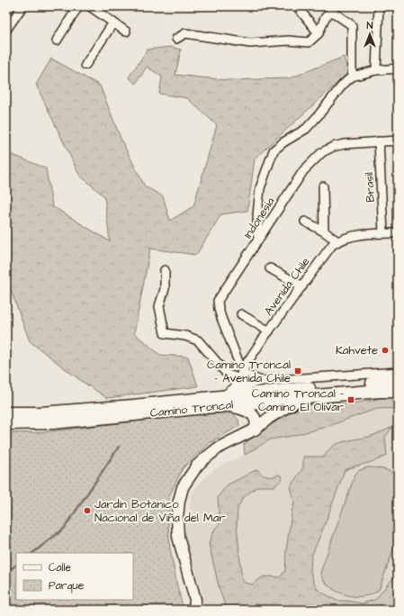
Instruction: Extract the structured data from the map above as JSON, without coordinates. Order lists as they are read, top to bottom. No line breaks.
{"streets":{"main road":["Camino Troncal"],"street":["Brasil","Indonesia","Avenida Chile"]},"crossings":[["Brasil","Indonesia"],["Brasil","Avenida Chile"],["Indonesia","Avenida Chile"],["Indonesia","Camino Troncal"],["Avenida Chile","Camino Troncal"]],"places":{"other":["Kahvete","Jardín Botánico Nacional de Viña del Mar"],"transit":["Camino Troncal - Avenida Chile","Camino Troncal - Camino El Olivar"]},"legend":["Calle","Parque"],"north":"top"}
